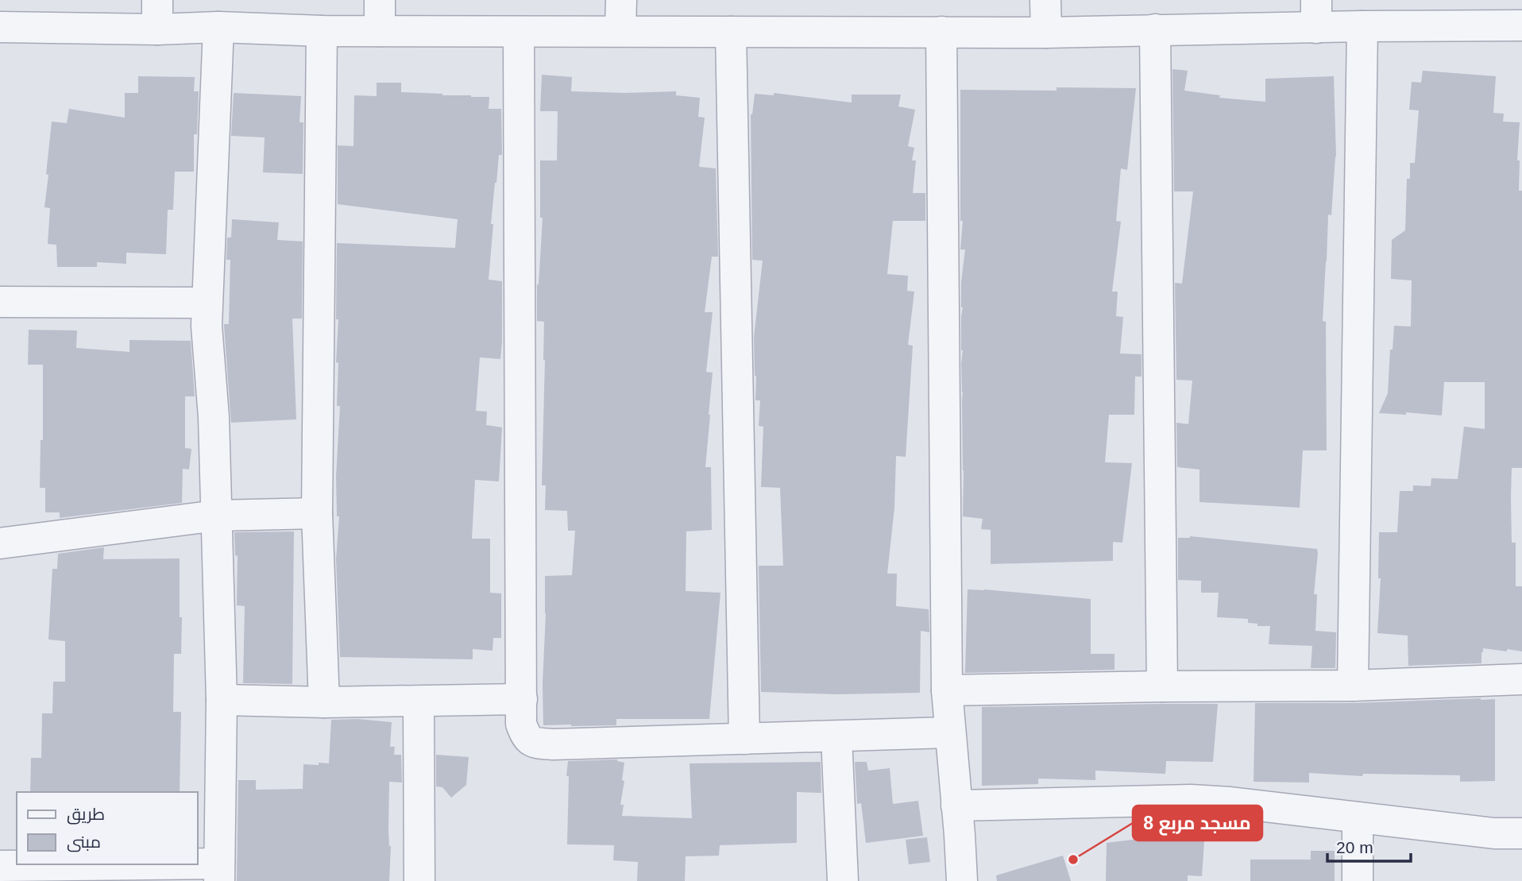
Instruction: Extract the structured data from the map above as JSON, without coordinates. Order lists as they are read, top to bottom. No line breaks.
{"places":["مسجد مربع 8"],"legend":["طريق","مبنى"],"scale_bar":"20 m"}
